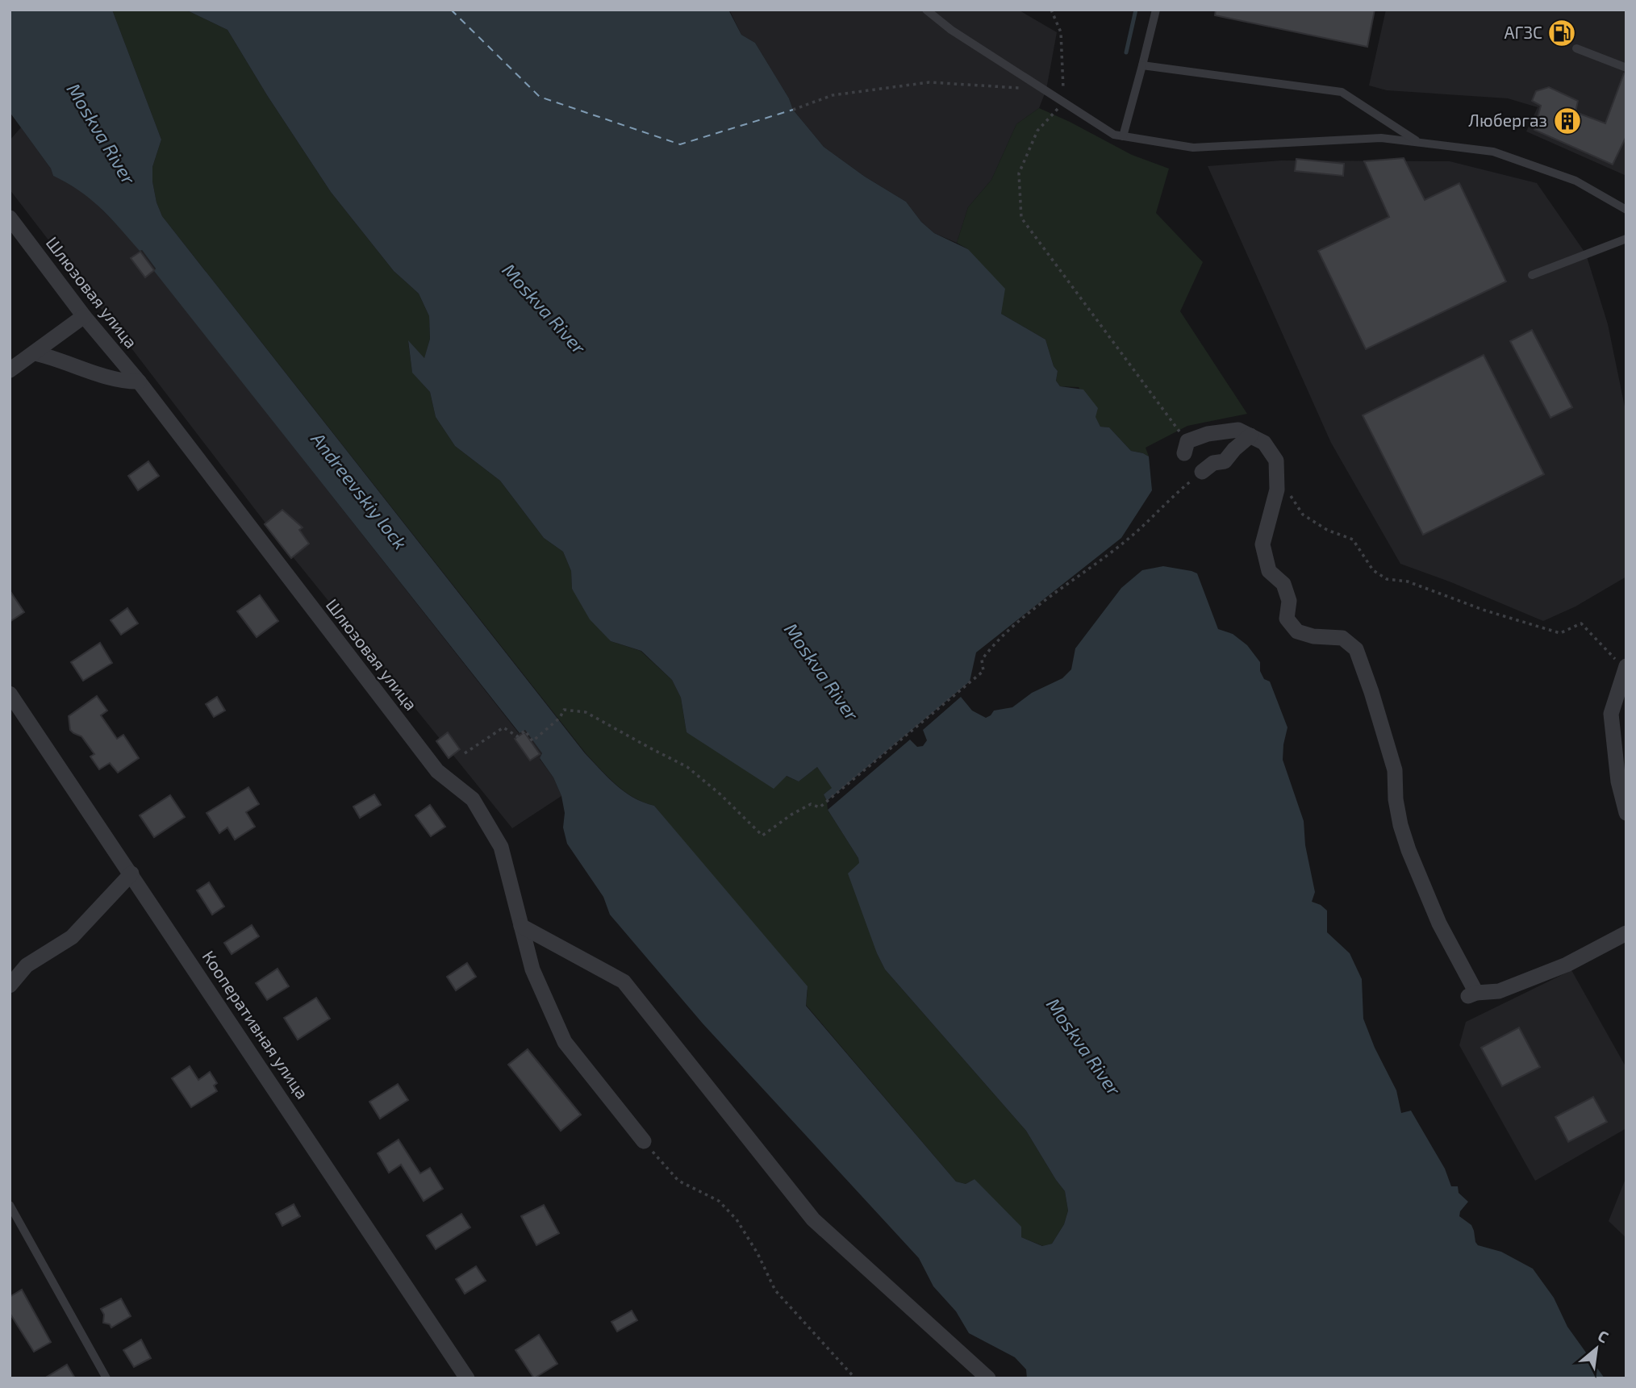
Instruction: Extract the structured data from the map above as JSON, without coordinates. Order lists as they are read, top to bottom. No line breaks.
{"streets":{"street":["Шлюзовая улица","Кооперативная улица"]},"water":["Moskva River","Andreevskiy lock"],"places":{"fuel station":["АГЗС"],"building":["Любергаз"]},"north":"top right"}
